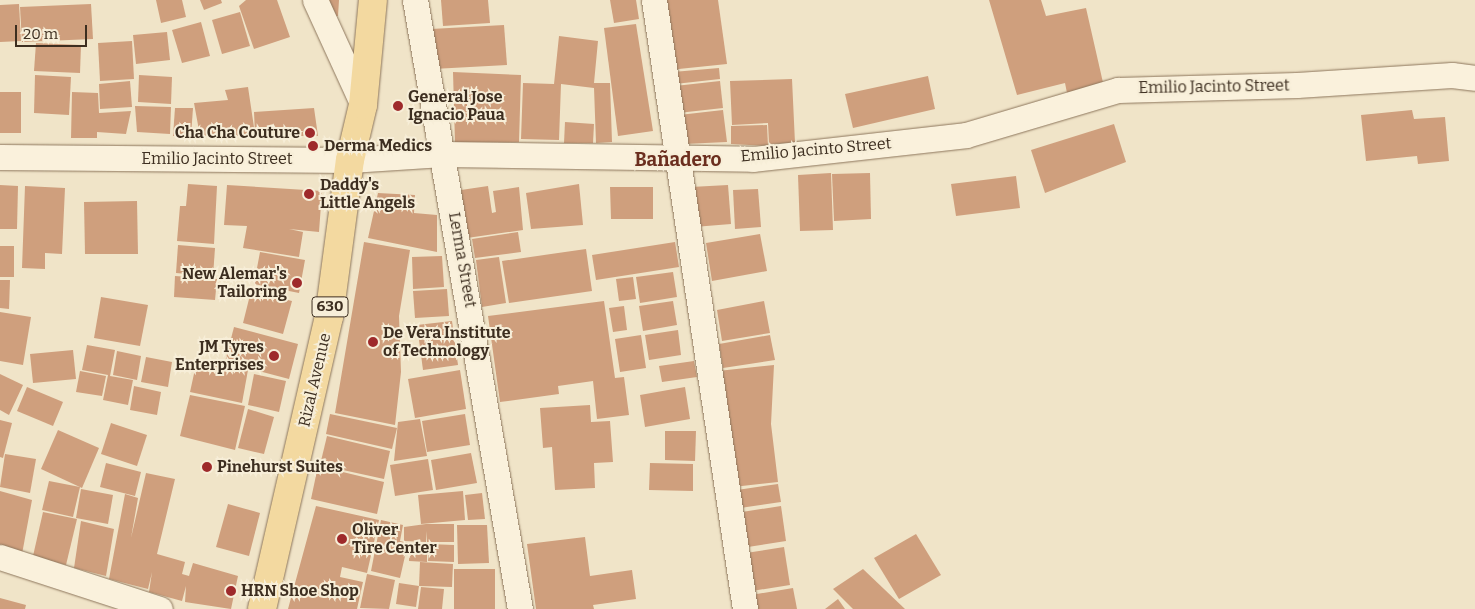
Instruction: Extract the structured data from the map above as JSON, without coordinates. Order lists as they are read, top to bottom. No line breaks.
{"streets":{"main road":["630","Rizal Avenue"],"street":["Emilio Jacinto Street","Lerma Street"]},"crossings":[["Emilio Jacinto Street","Lerma Street"],["Emilio Jacinto Street","Rizal Avenue"]],"districts":["Bañadero"],"places":["General Jose Ignacio Paua","Cha Cha Couture","Derma Medics","Daddy's Little Angels","New Alemar's Tailoring","De Vera Institute of Technology","JM Tyres Enterprises","Pinehurst Suites","Oliver Tire Center","HRN Shoe Shop"],"scale_bar":"20 m"}
